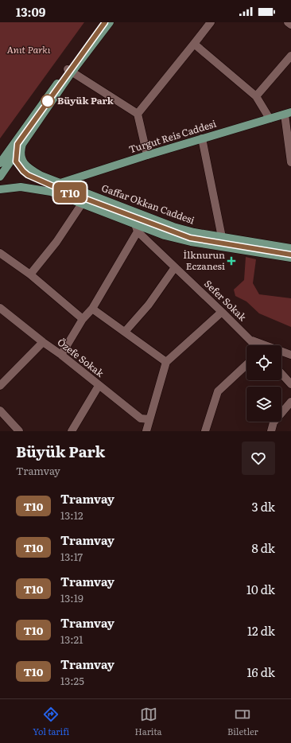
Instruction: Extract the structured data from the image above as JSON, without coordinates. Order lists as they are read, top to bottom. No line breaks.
{"streets":{"main road":["Turgut Reis Caddesi","Gaffar Okkan Caddesi"],"street":["Sefer Sokak","Özefe Sokak"]},"crossings":[["Turgut Reis Caddesi","Gaffar Okkan Caddesi"]],"parks":["Anıt Parkı"],"places":{"other":["Büyük Park"],"health":["İlknurun Eczanesi"]},"lines":["tram line T10"],"page":{"status":"13:09","on_map":"T10","heading":["Büyük Park","Tramvay"],"list":[{"mark":"T10","name":"Tramvay","note":"13:12","value":"3 dk"},{"mark":"T10","name":"Tramvay","note":"13:17","value":"8 dk"},{"mark":"T10","name":"Tramvay","note":"13:19","value":"10 dk"},{"mark":"T10","name":"Tramvay","note":"13:21","value":"12 dk"},{"mark":"T10","name":"Tramvay","note":"13:25","value":"16 dk"}],"tabs":["Yol tarifi","Harita","Biletler"]}}
